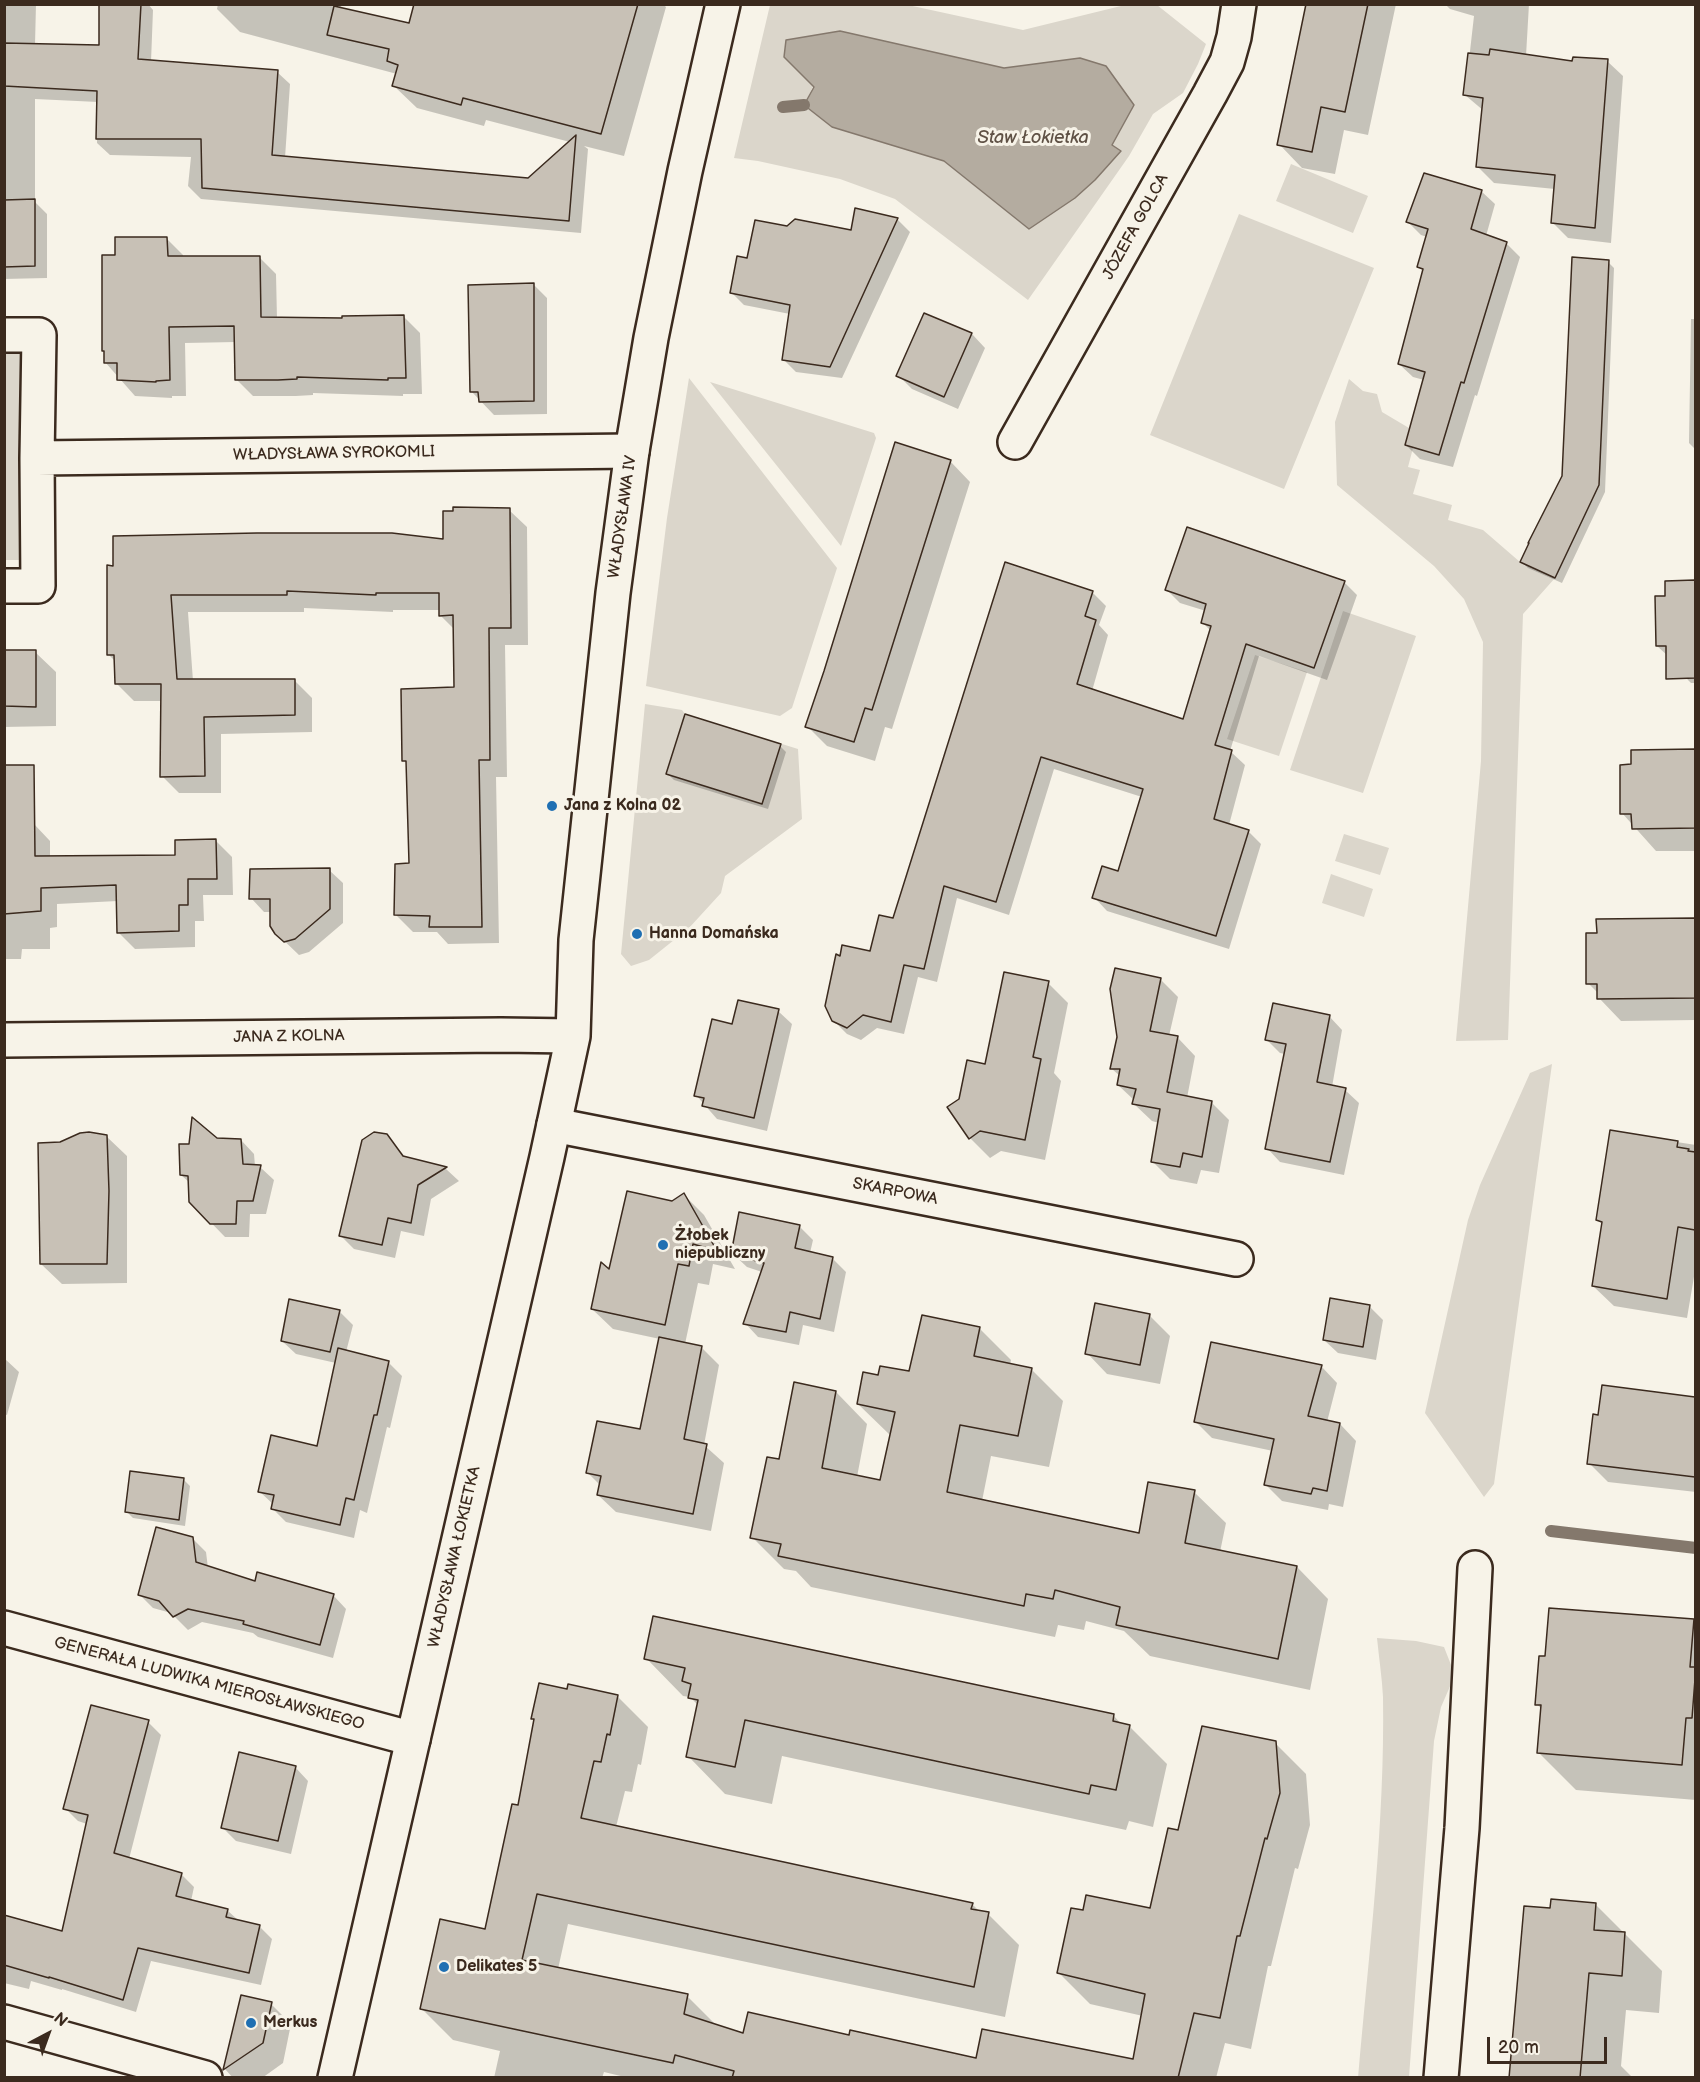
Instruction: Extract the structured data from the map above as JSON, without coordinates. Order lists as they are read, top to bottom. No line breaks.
{"streets":{"street":["JÓZEFA GOLCA","WŁADYSŁAWA SYROKOMLI","WŁADYSŁAWA IV","JANA Z KOLNA","SKARPOWA","WŁADYSŁAWA ŁOKIETKA","GENERAŁA LUDWIKA MIEROSŁAWSKIEGO"]},"crossings":[["WŁADYSŁAWA SYROKOMLI","WŁADYSŁAWA IV"],["WŁADYSŁAWA IV","JANA Z KOLNA"],["WŁADYSŁAWA IV","WŁADYSŁAWA ŁOKIETKA"],["JANA Z KOLNA","WŁADYSŁAWA ŁOKIETKA"],["SKARPOWA","WŁADYSŁAWA ŁOKIETKA"],["WŁADYSŁAWA ŁOKIETKA","GENERAŁA LUDWIKA MIEROSŁAWSKIEGO"]],"water":["Staw Łokietka"],"places":["Jana z Kolna 02","Hanna Domańska","Żłobek niepubliczny","Delikates 5","Merkus"],"scale_bar":"20 m","north":"top right"}
